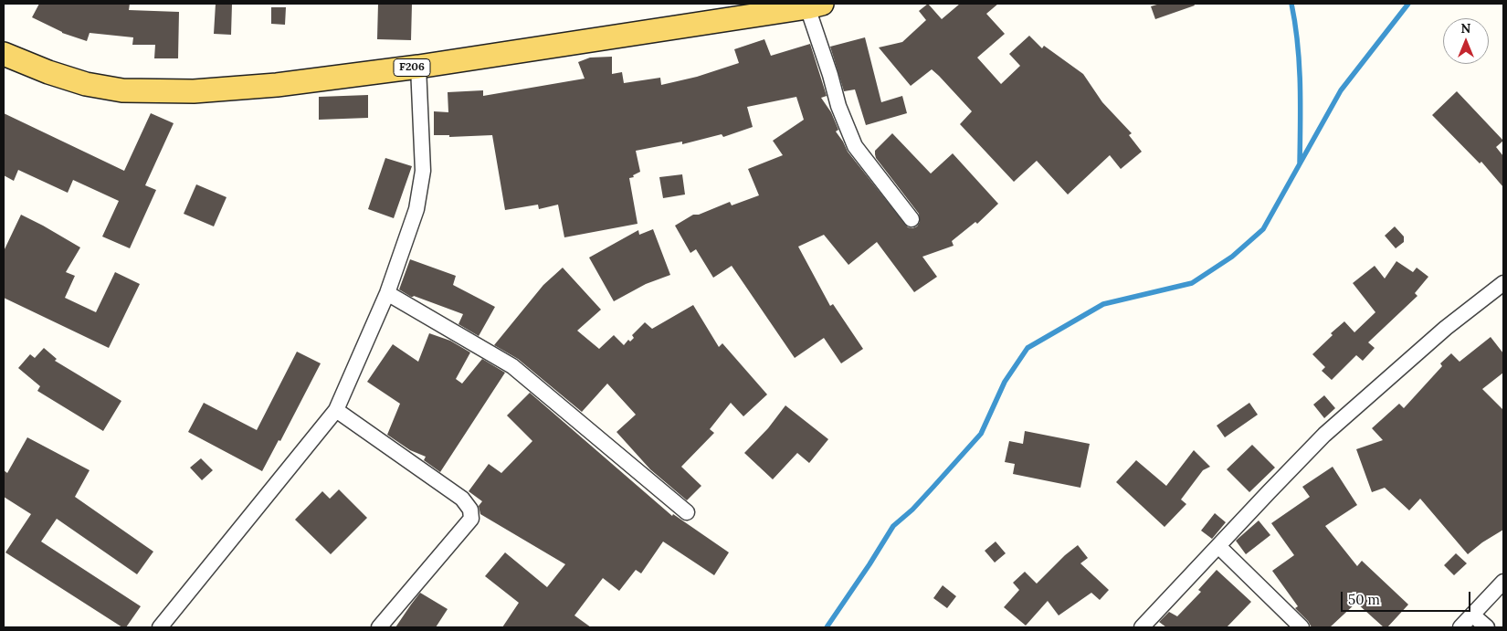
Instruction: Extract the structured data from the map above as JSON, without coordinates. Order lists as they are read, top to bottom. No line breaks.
{"streets":{"main road":["F206"]},"scale_bar":"50 m","north":"top"}
